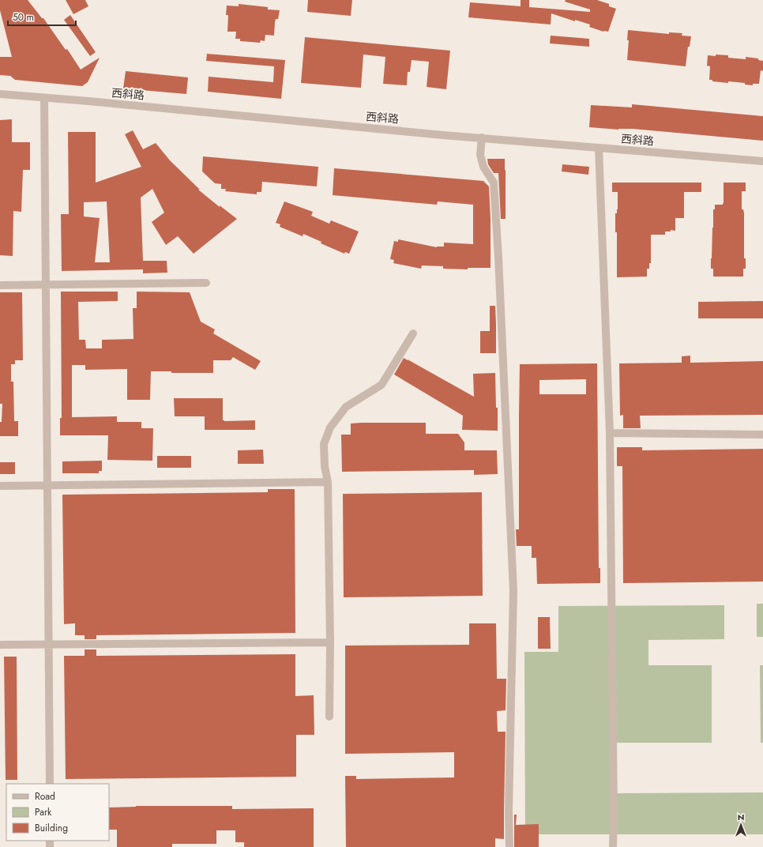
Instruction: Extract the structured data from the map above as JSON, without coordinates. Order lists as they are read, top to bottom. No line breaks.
{"streets":{"street":["西斜路"]},"legend":["Road","Park","Building"],"scale_bar":"50 m","north":"top"}
